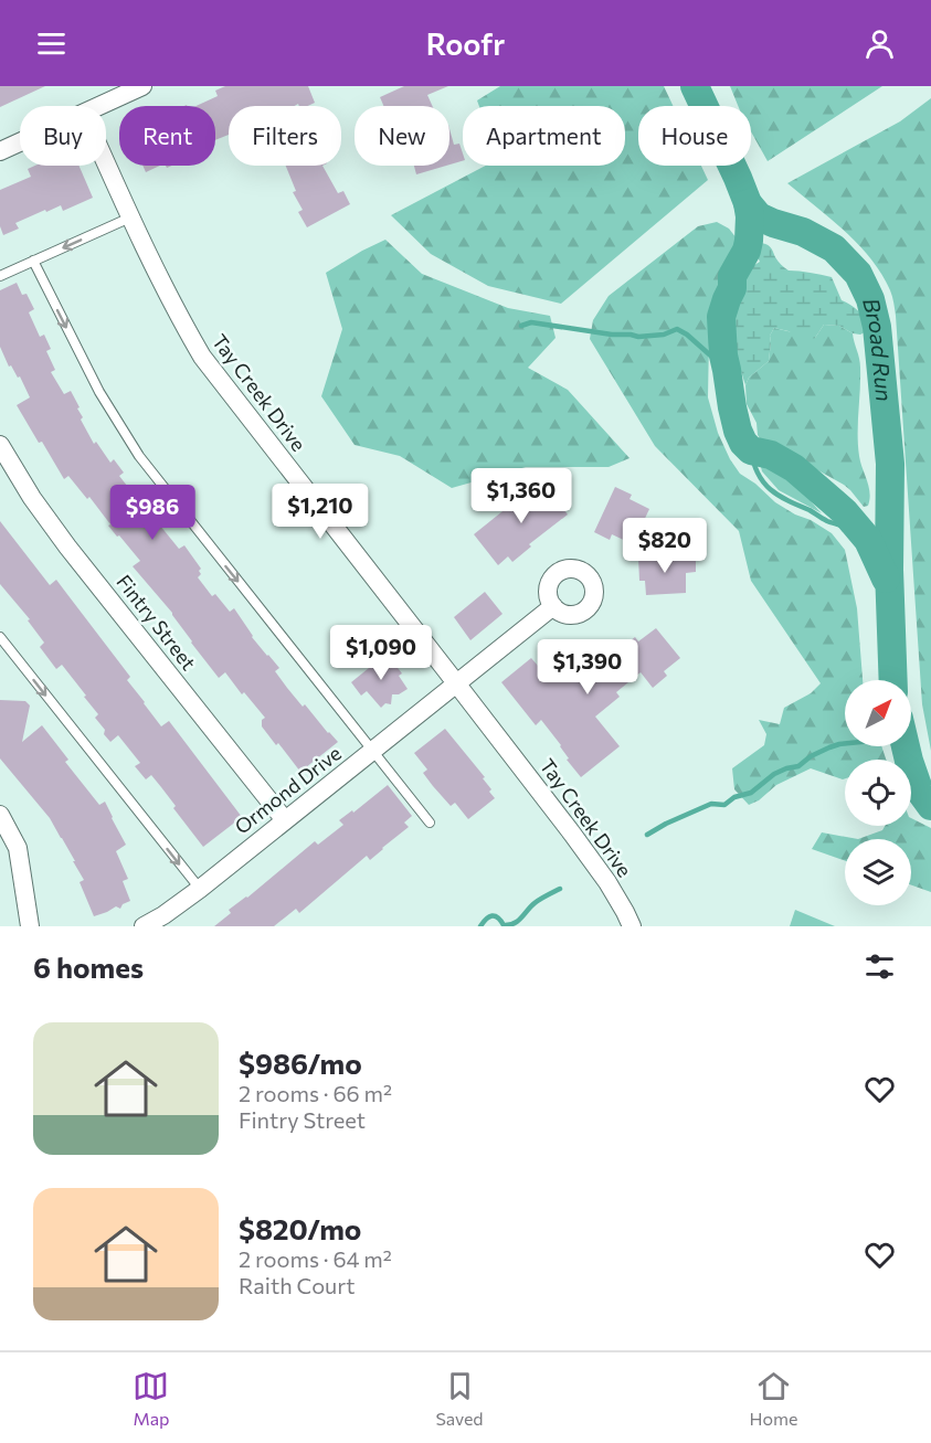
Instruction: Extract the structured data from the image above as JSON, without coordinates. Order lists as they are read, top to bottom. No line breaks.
{"streets":{"street":["Tay Creek Drive","Fintry Street","Ormond Drive"]},"crossings":[["Tay Creek Drive","Ormond Drive"],["Fintry Street","Ormond Drive"]],"water":["Broad Run"],"north":"top right","page":{"header":"Roofr","chip":["Buy","Rent","Filters","New","Apartment","House"],"price":["$1,360","$1,210","$986","$820","$1,090","$1,390"],"heading":"6 homes","list":[{"name":"$986/mo","note":"2 rooms · 66 m² · Fintry Street"},{"name":"$820/mo","note":"2 rooms · 64 m² · Raith Court"}],"tabs":["Map","Saved","Home"]}}
